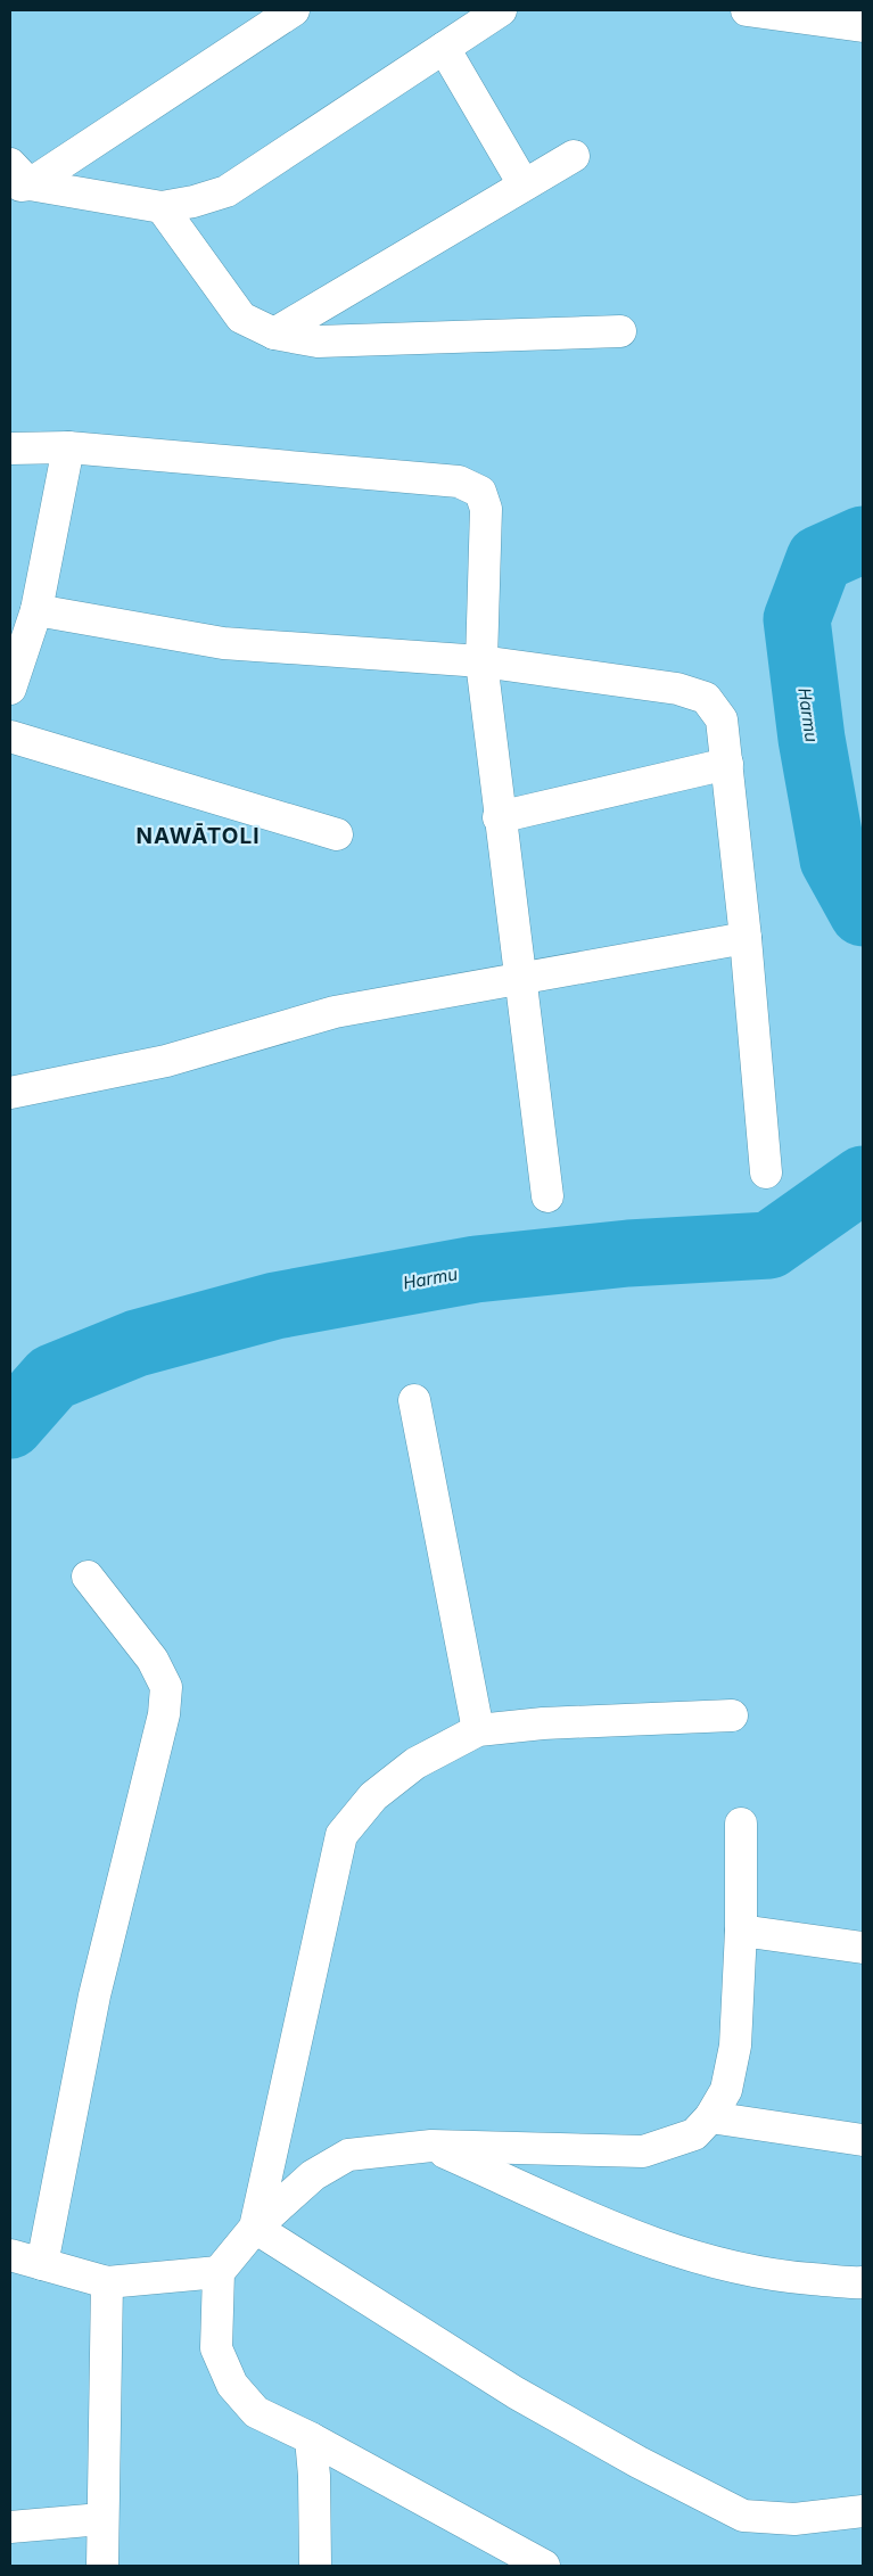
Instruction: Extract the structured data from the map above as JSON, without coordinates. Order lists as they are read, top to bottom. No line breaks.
{"districts":["NAWĀTOLI"],"water":["Harmu"]}
